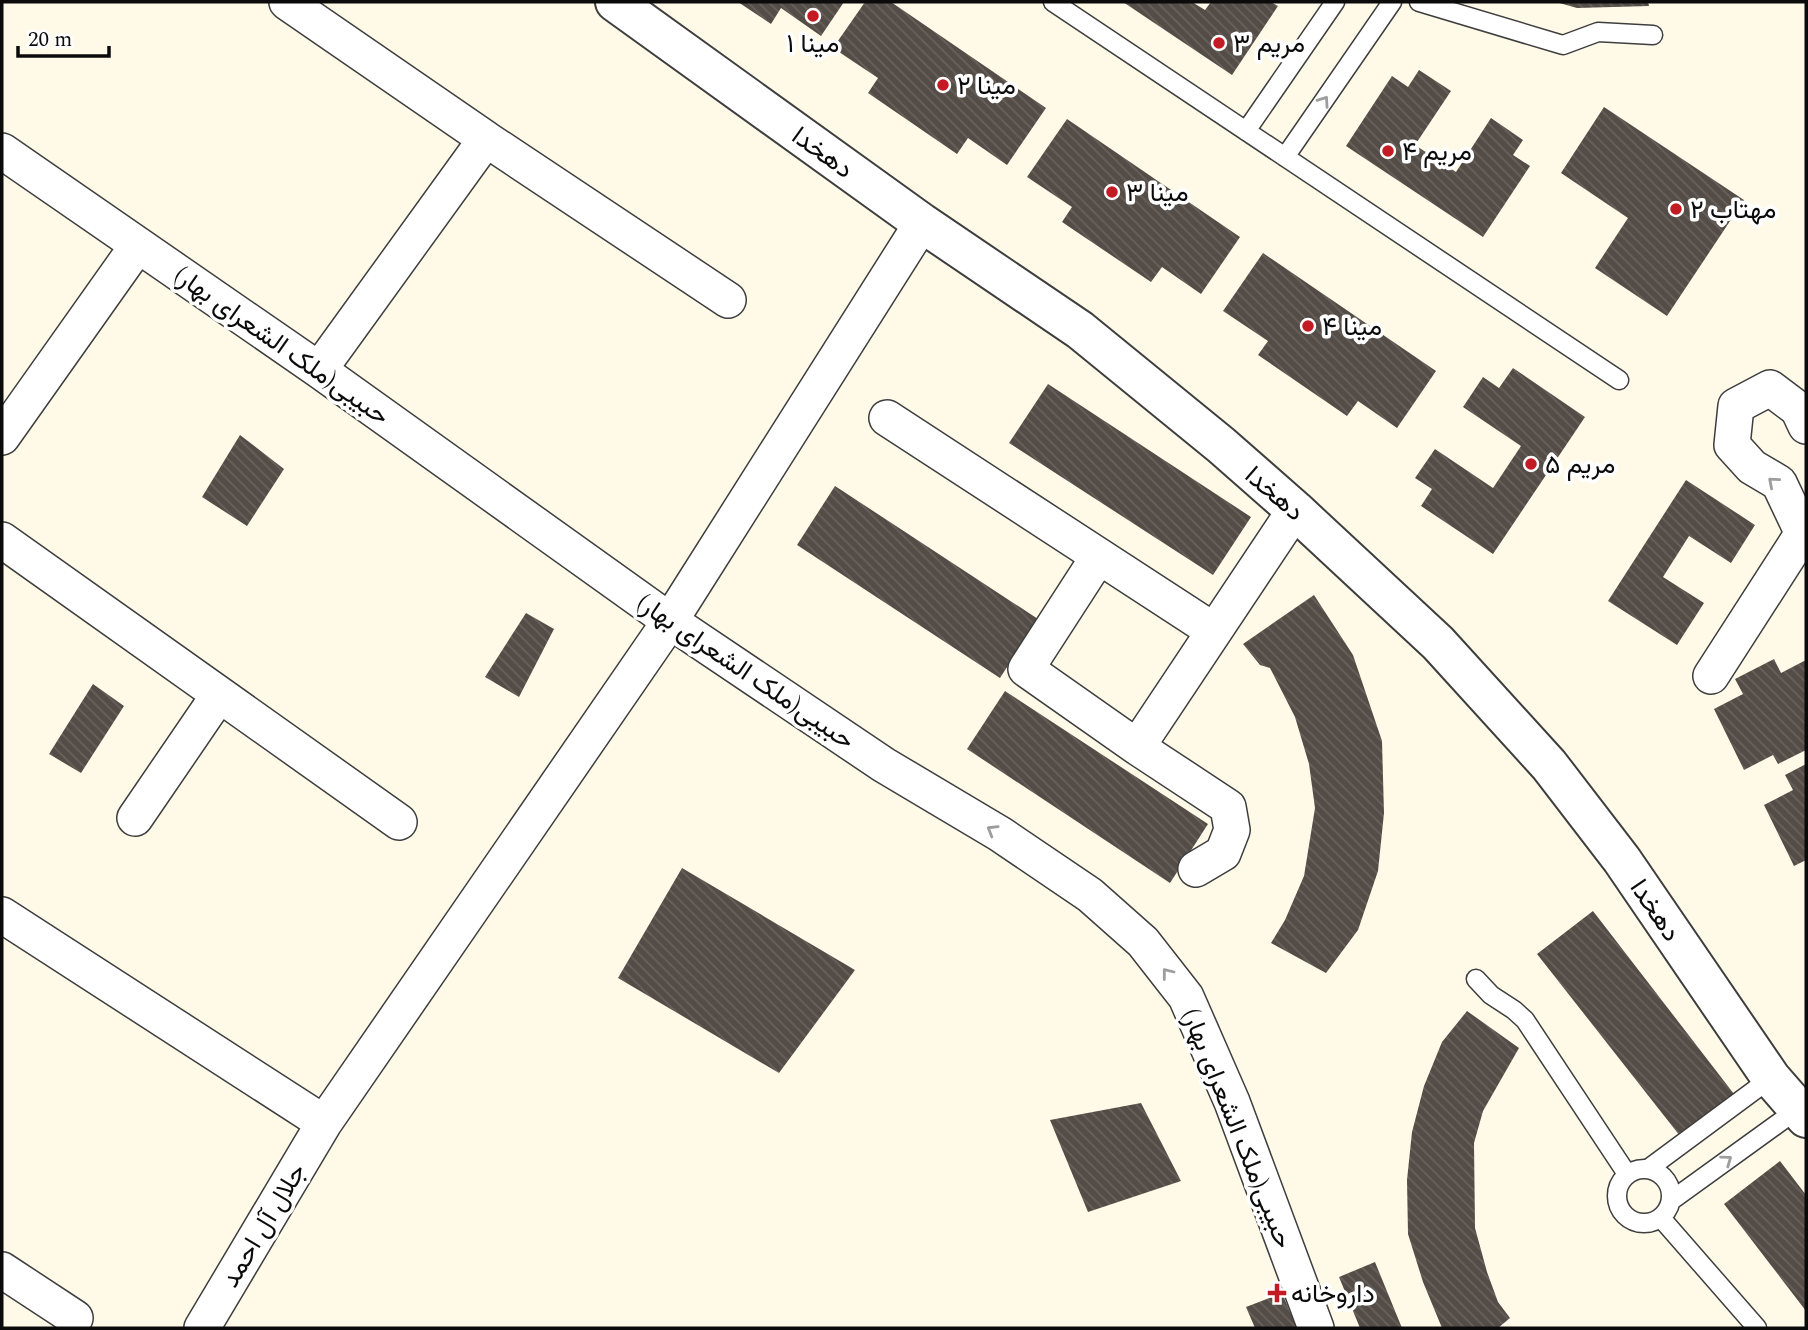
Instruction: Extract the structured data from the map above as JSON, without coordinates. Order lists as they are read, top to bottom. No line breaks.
{"streets":{"street":["دهخدا","حبیبی(ملک الشعرای بهار)","جلال آل احمد"]},"crossings":[["دهخدا","جلال آل احمد"],["حبیبی(ملک الشعرای بهار)","جلال آل احمد"]],"places":{"other":["مینا ۱","مریم ۳","مینا ۲","مریم ۴","مینا ۳","مهتاب ۲","مینا ۴","مریم ۵"],"health":["داروخانه"]},"scale_bar":"20 m"}
